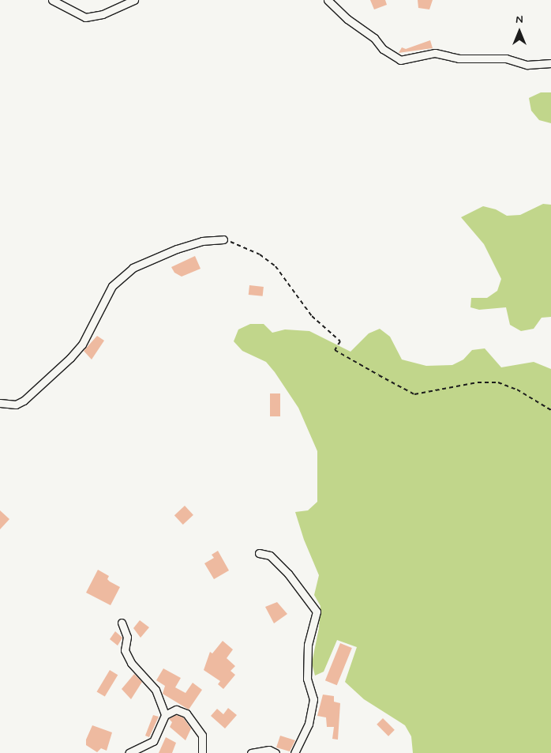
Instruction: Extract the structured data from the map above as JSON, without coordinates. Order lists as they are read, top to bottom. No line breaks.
{"north":"top"}
